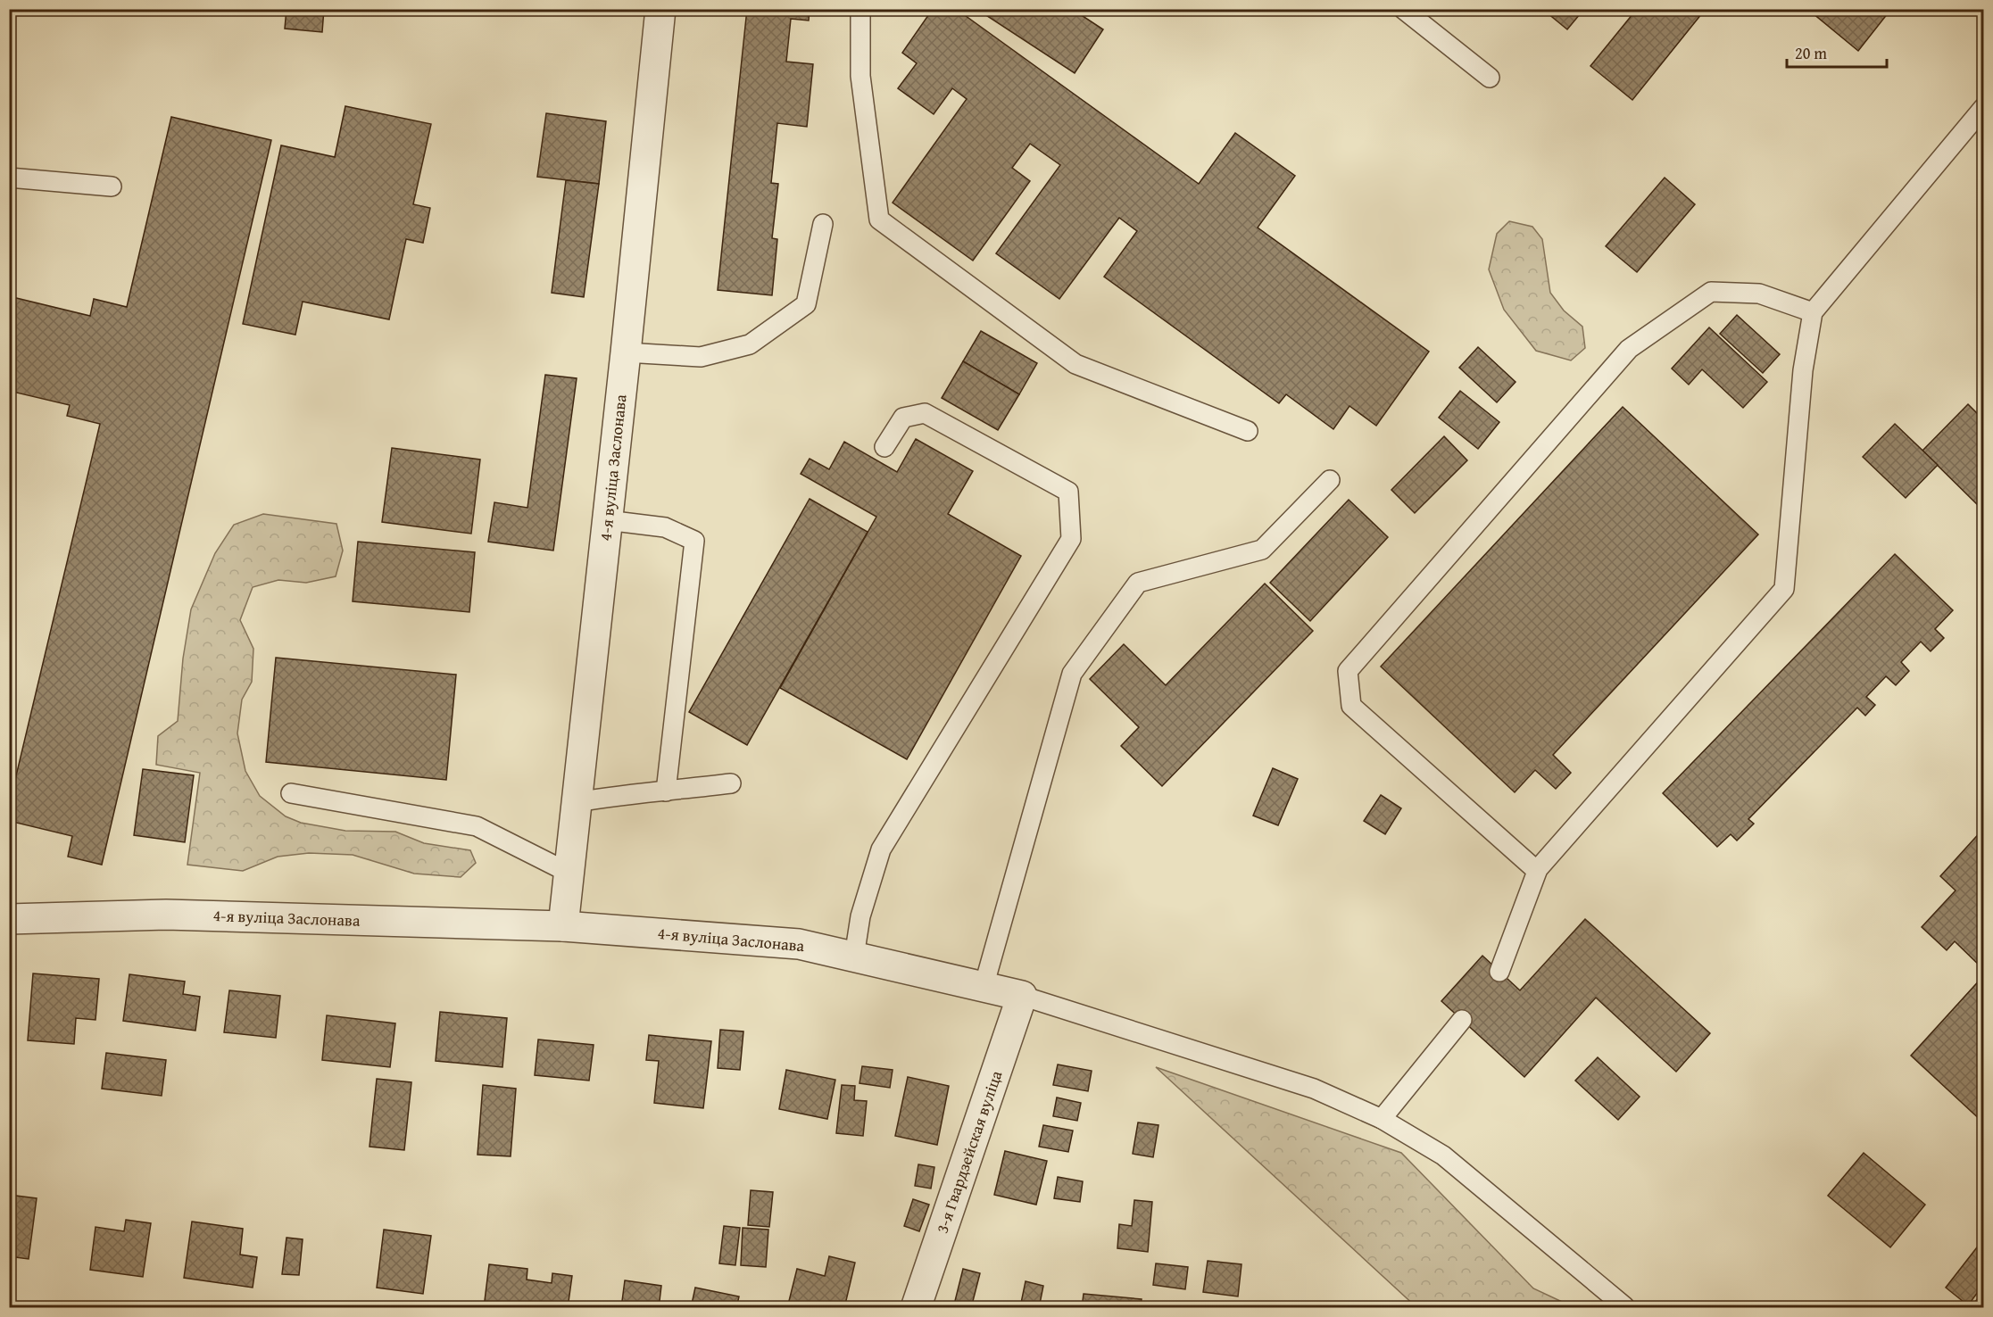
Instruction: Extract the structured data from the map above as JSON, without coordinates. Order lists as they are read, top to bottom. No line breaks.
{"streets":{"street":["4-я вуліца Заслонава","3-я Гвардзейская вуліца"]},"crossings":[["4-я вуліца Заслонава","3-я Гвардзейская вуліца"]],"scale_bar":"20 m"}
